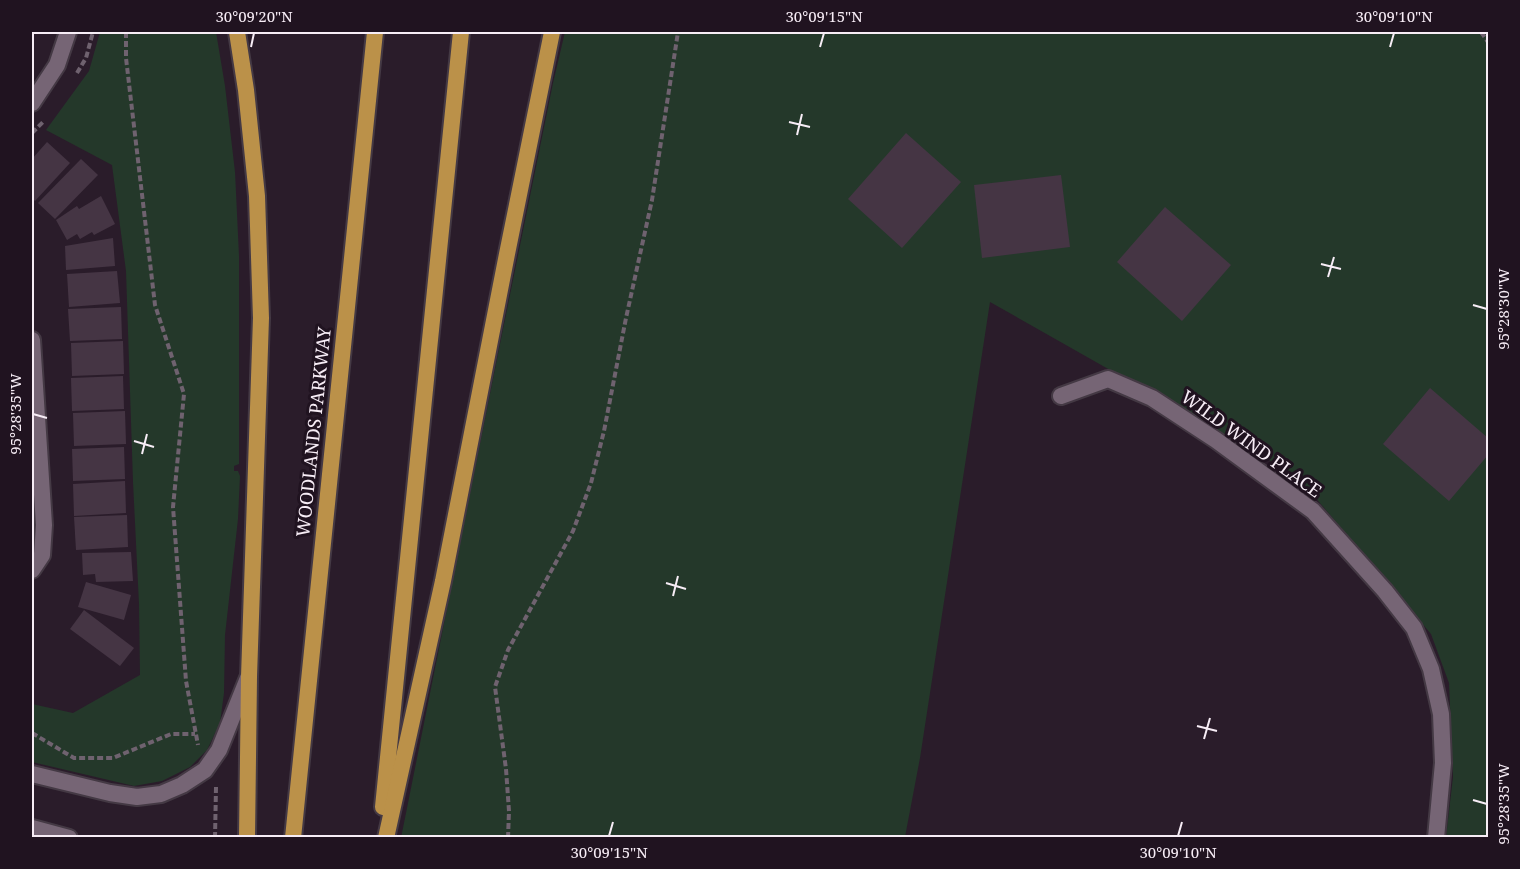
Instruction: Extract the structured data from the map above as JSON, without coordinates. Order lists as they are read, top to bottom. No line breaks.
{"streets":{"main road":["WOODLANDS PARKWAY"],"street":["WILD WIND PLACE"]},"coordinates":["30°09'20\"N","30°09'15\"N","30°09'10\"N","95°28'30\"W","95°28'35\"W"]}
